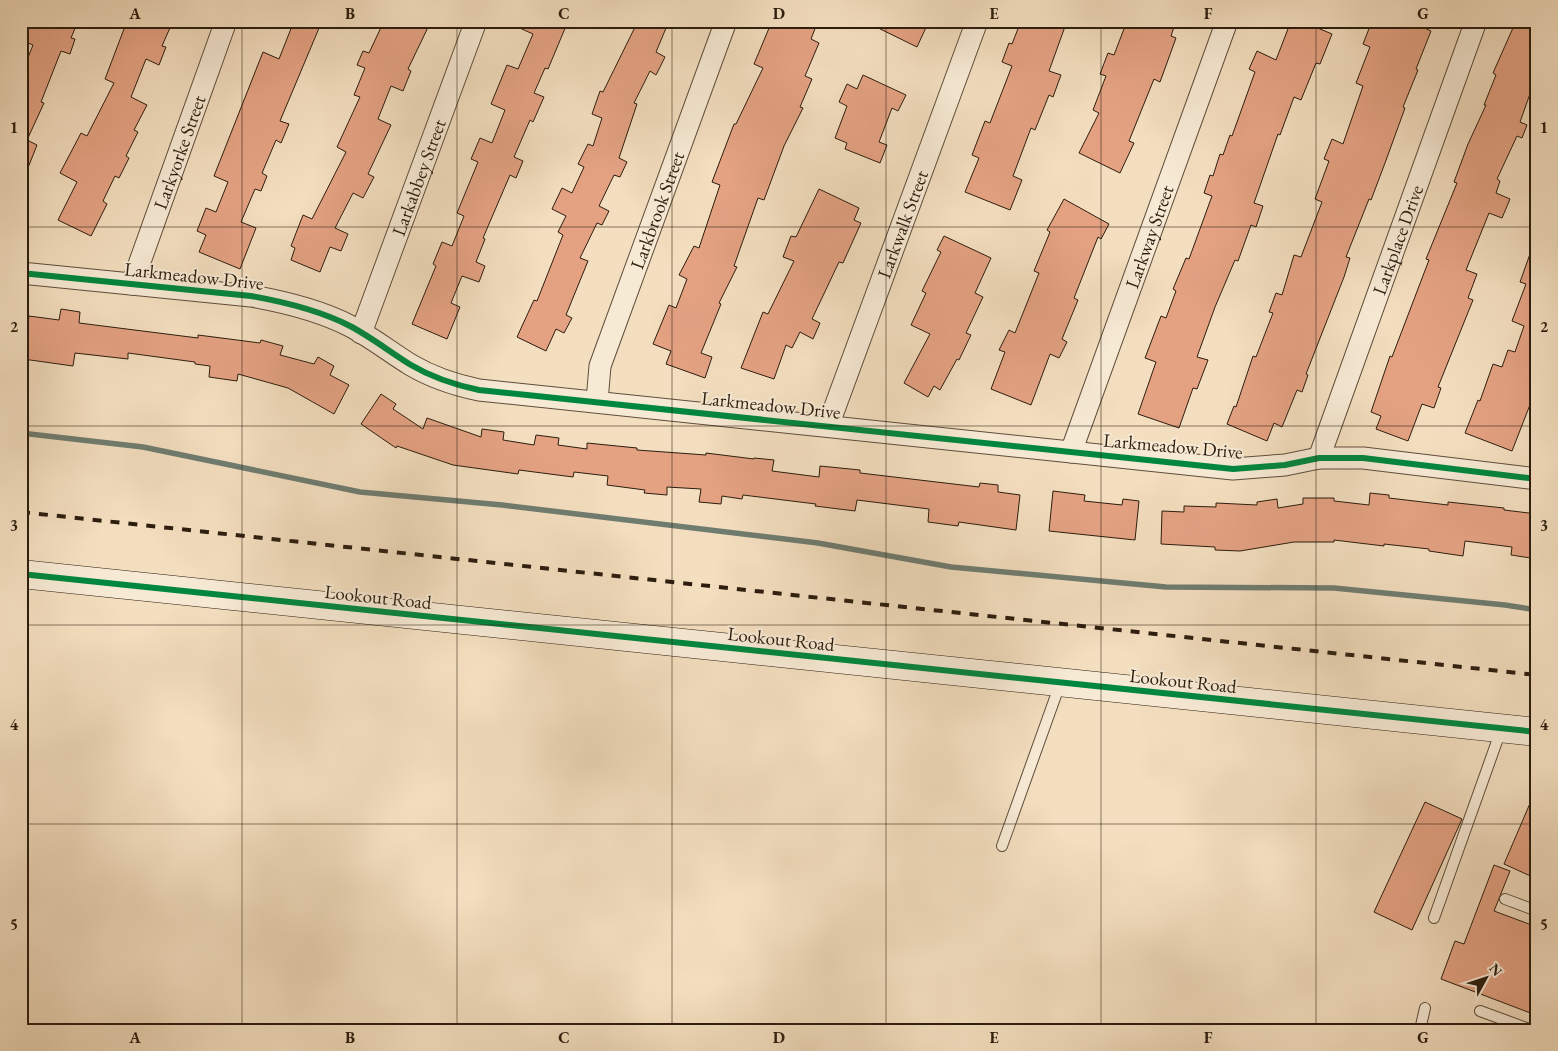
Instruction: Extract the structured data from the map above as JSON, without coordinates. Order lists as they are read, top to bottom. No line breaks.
{"streets":{"street":["Larkyorke Street","Larkabbey Street","Larkbrook Street","Larkwalk Street","Larkway Street","Larkplace Drive","Larkmeadow Drive","Lookout Road"]},"crossings":[["Larkyorke Street","Larkmeadow Drive"],["Larkabbey Street","Larkmeadow Drive"],["Larkbrook Street","Larkmeadow Drive"],["Larkwalk Street","Larkmeadow Drive"],["Larkway Street","Larkmeadow Drive"],["Larkplace Drive","Larkmeadow Drive"]],"north":"top right","grid":{"columns":["A","B","C","D","E","F","G"],"rows":["1","2","3","4","5"]}}
